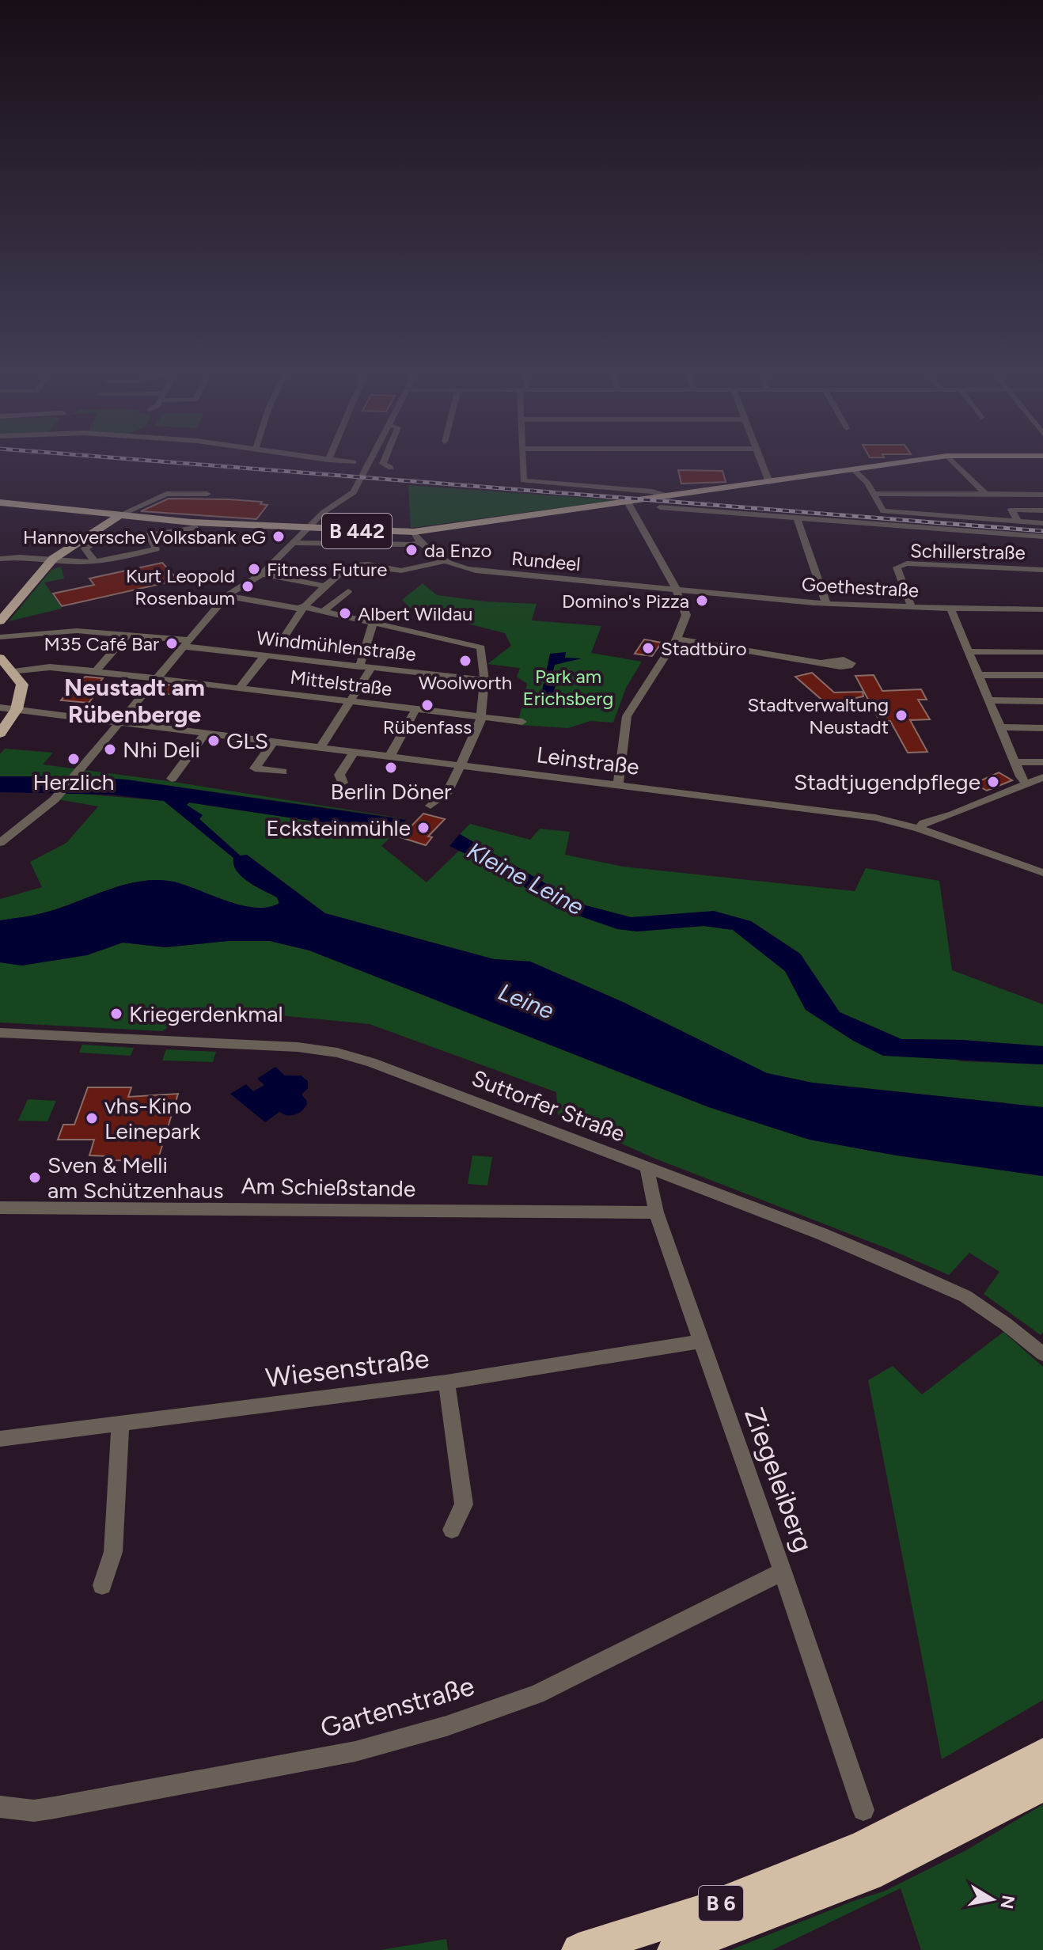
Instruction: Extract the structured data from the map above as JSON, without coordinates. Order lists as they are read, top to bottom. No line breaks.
{"streets":{"highway":["B 6"],"main road":["B 442"],"street":["Schillerstraße","Rundeel","Goethestraße","Windmühlenstraße","Mittelstraße","Leinstraße","Suttorfer Straße","Am Schießstande","Wiesenstraße","Ziegeleiberg","Gartenstraße"]},"crossings":[["B 442","Rundeel"],["Schillerstraße","Goethestraße"],["Rundeel","Goethestraße"],["Suttorfer Straße","Ziegeleiberg"],["Am Schießstande","Ziegeleiberg"],["Wiesenstraße","Ziegeleiberg"],["Ziegeleiberg","Gartenstraße"]],"districts":["Neustadt am Rübenberge"],"water":["Kleine Leine","Leine"],"parks":["Park am Erichsberg"],"places":["Hannoversche Volksbank eG","da Enzo","Fitness Future","Kurt Leopold Rosenbaum","Domino's Pizza","Albert Wildau","M35 Café Bar","Stadtbüro","Woolworth","Rübenfass","Stadtverwaltung Neustadt","GLS","Nhi Deli","Herzlich","Berlin Döner","Stadtjugendpflege","Ecksteinmühle","Kriegerdenkmal","vhs-Kino Leinepark","Sven & Melli am Schützenhaus"],"north":"right"}
